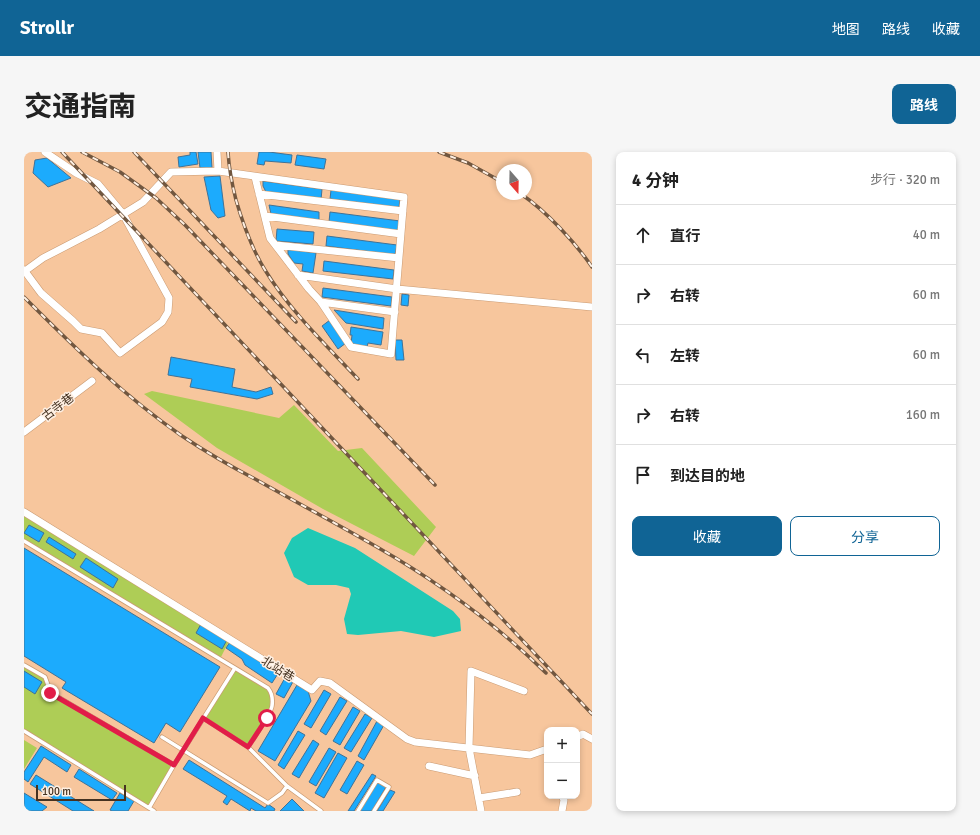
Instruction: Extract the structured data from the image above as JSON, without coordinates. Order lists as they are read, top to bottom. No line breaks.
{"streets":{"street":["古寺巷","北站巷"]},"scale_bar":"100 m","north":"bottom","page":{"header":"Strollr","nav":["地图","路线","收藏"],"title":"交通指南","buttons":["路线",["收藏","分享"]],"heading":["4 分钟","步行 · 320 m"],"list":[["直行","40 m"],["右转","60 m"],["左转","60 m"],["右转","160 m"],"到达目的地"],"map_buttons":["+","−"],"scale":"100 m"}}
